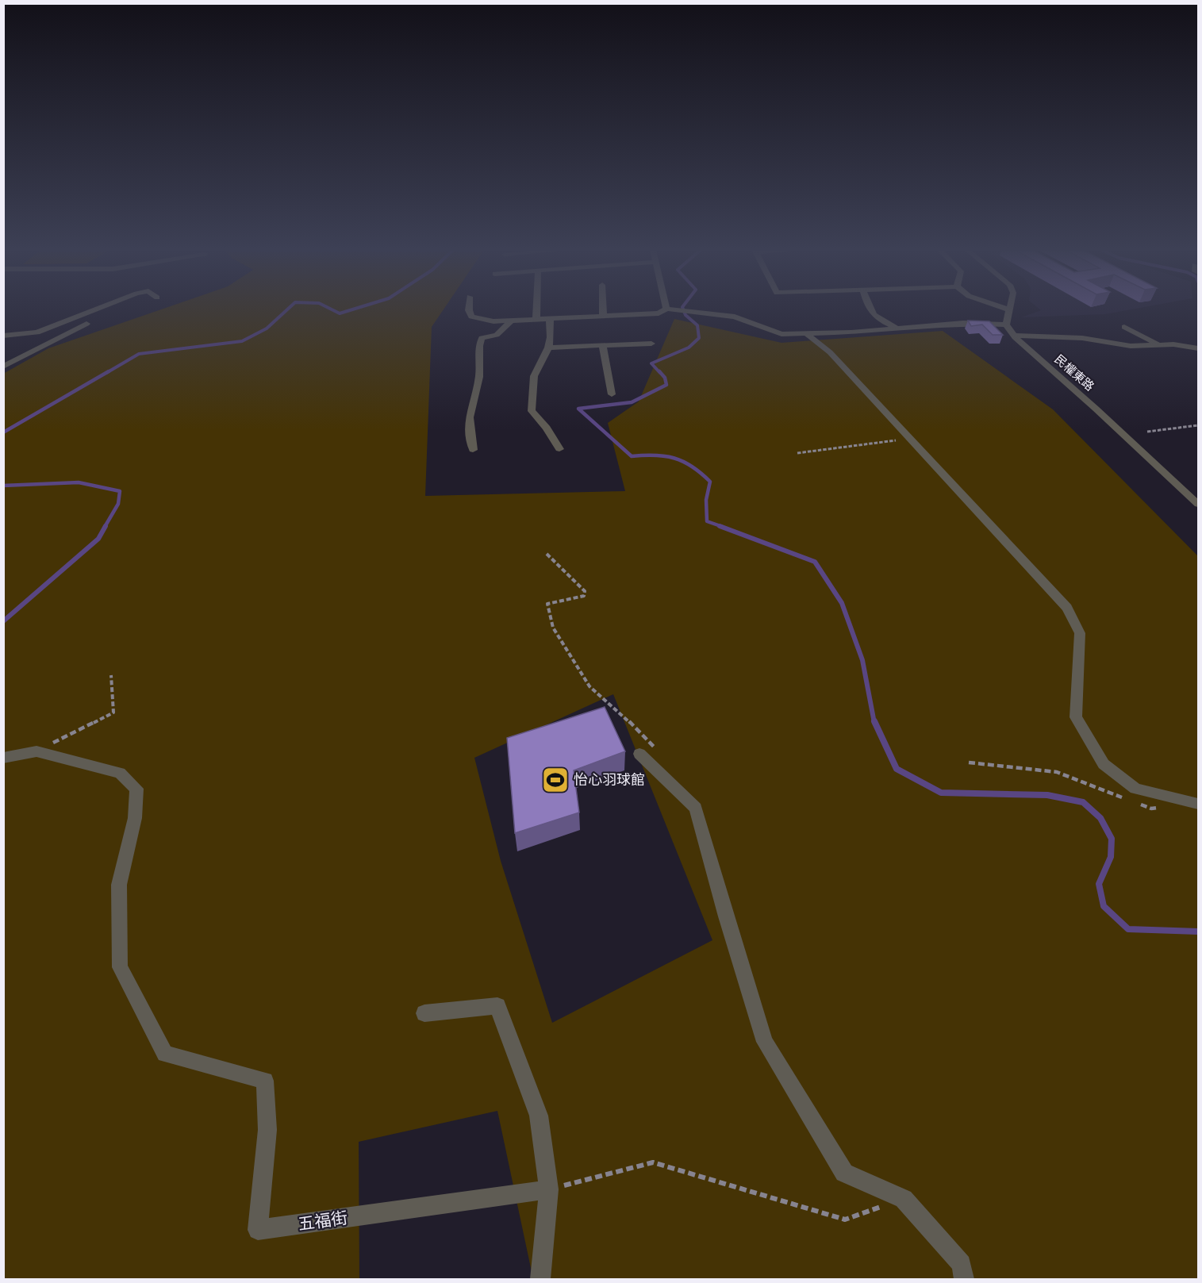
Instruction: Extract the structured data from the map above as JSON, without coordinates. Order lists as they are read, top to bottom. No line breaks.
{"streets":{"street":["民權東路","五福街"]},"places":{"sports":["怡心羽球館"]}}
